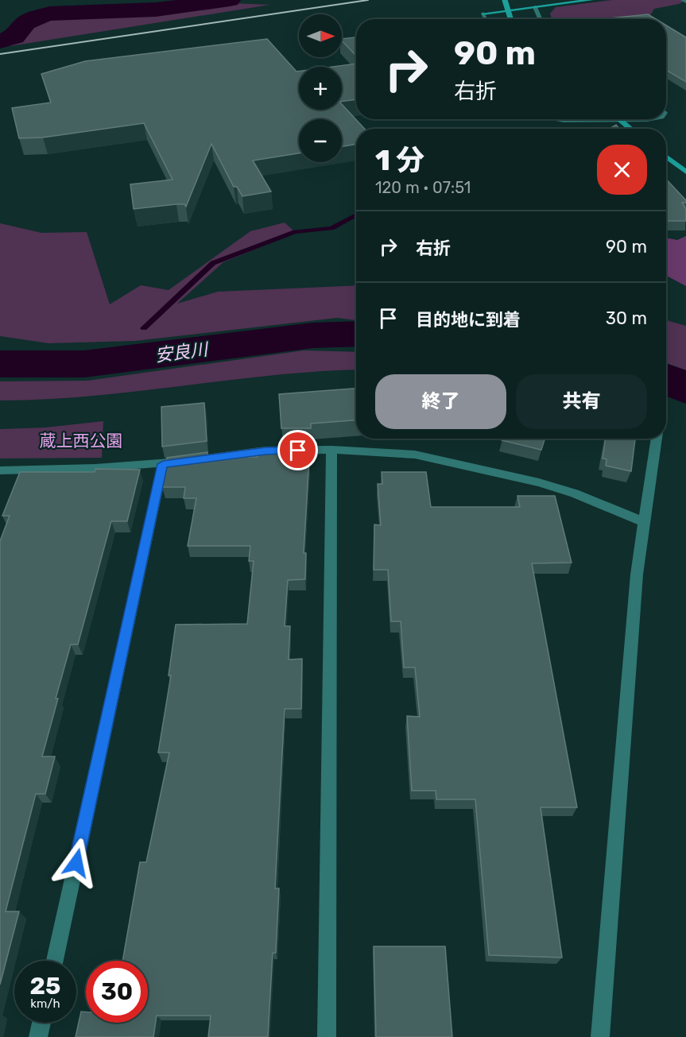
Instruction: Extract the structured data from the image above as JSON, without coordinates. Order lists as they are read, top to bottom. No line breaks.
{"water":["安良川"],"parks":["蔵上西公園"],"north":"right","page":{"map_buttons":["+","−"],"turn":["90 m","右折"],"heading":["1 分","120 m · 07:51"],"list":[{"name":"右折","value":"90 m"},{"name":"目的地に到着","value":"30 m"}],"buttons":["終了","共有"],"speed":"25 km/h","limit":"30"}}
